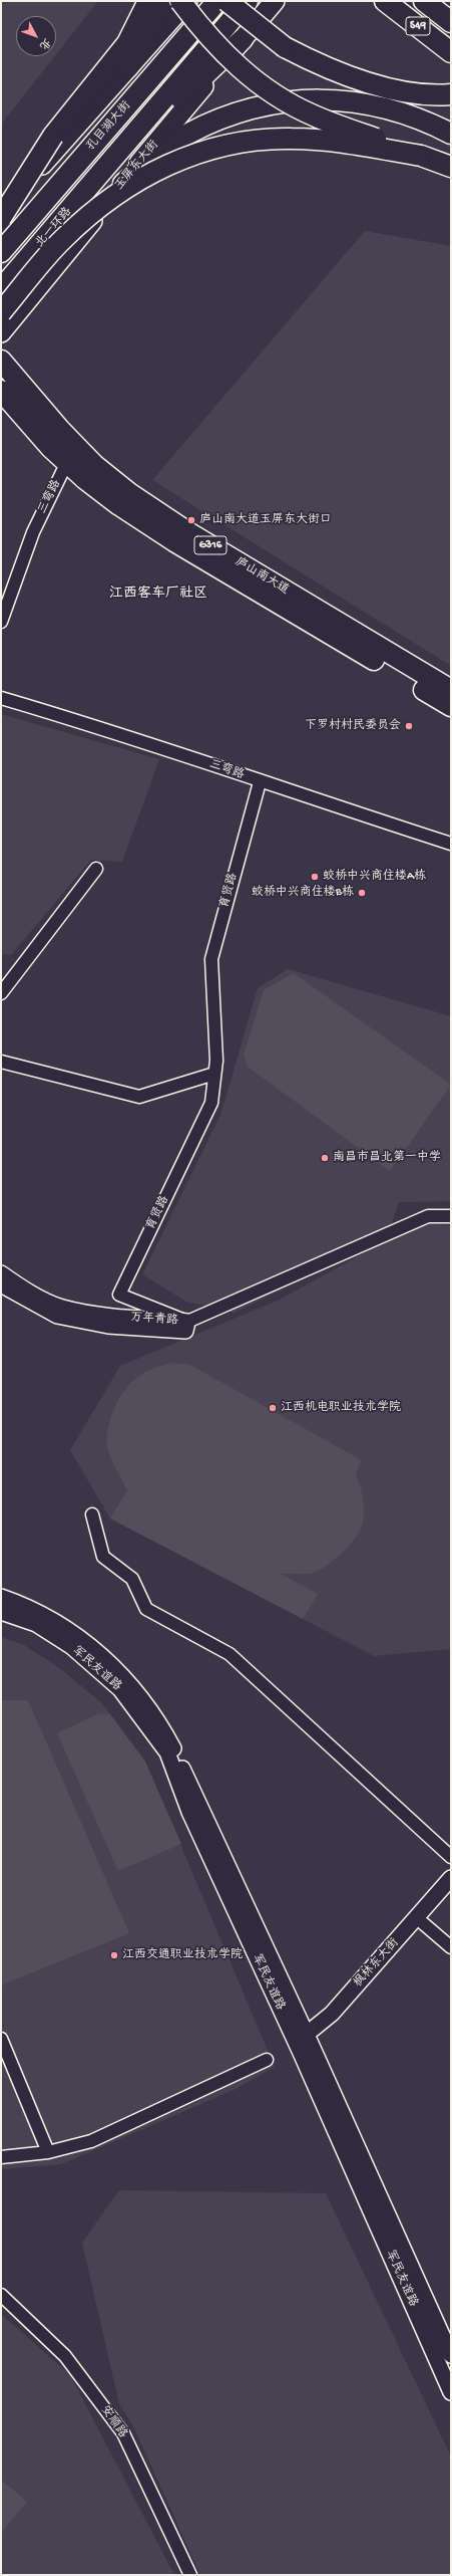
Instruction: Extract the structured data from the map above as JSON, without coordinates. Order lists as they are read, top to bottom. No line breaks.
{"streets":{"highway":["S49","孔目湖大街","北一环路","G316","庐山南大道"],"main road":["玉屏东大街"],"street":["三弯路","育贤路","万年青路","军民友谊路","枫林东大街","安顺路"]},"crossings":[["孔目湖大街","北一环路"],["三弯路","庐山南大道"],["三弯路","育贤路"],["育贤路","万年青路"],["军民友谊路","枫林东大街"]],"districts":["江西客车厂社区"],"places":["庐山南大道玉屏东大街口","下罗村村民委员会","蛟桥中兴商住楼A栋","蛟桥中兴商住楼B栋","南昌市昌北第一中学","江西机电职业技术学院","江西交通职业技术学院"],"north":"bottom right"}
